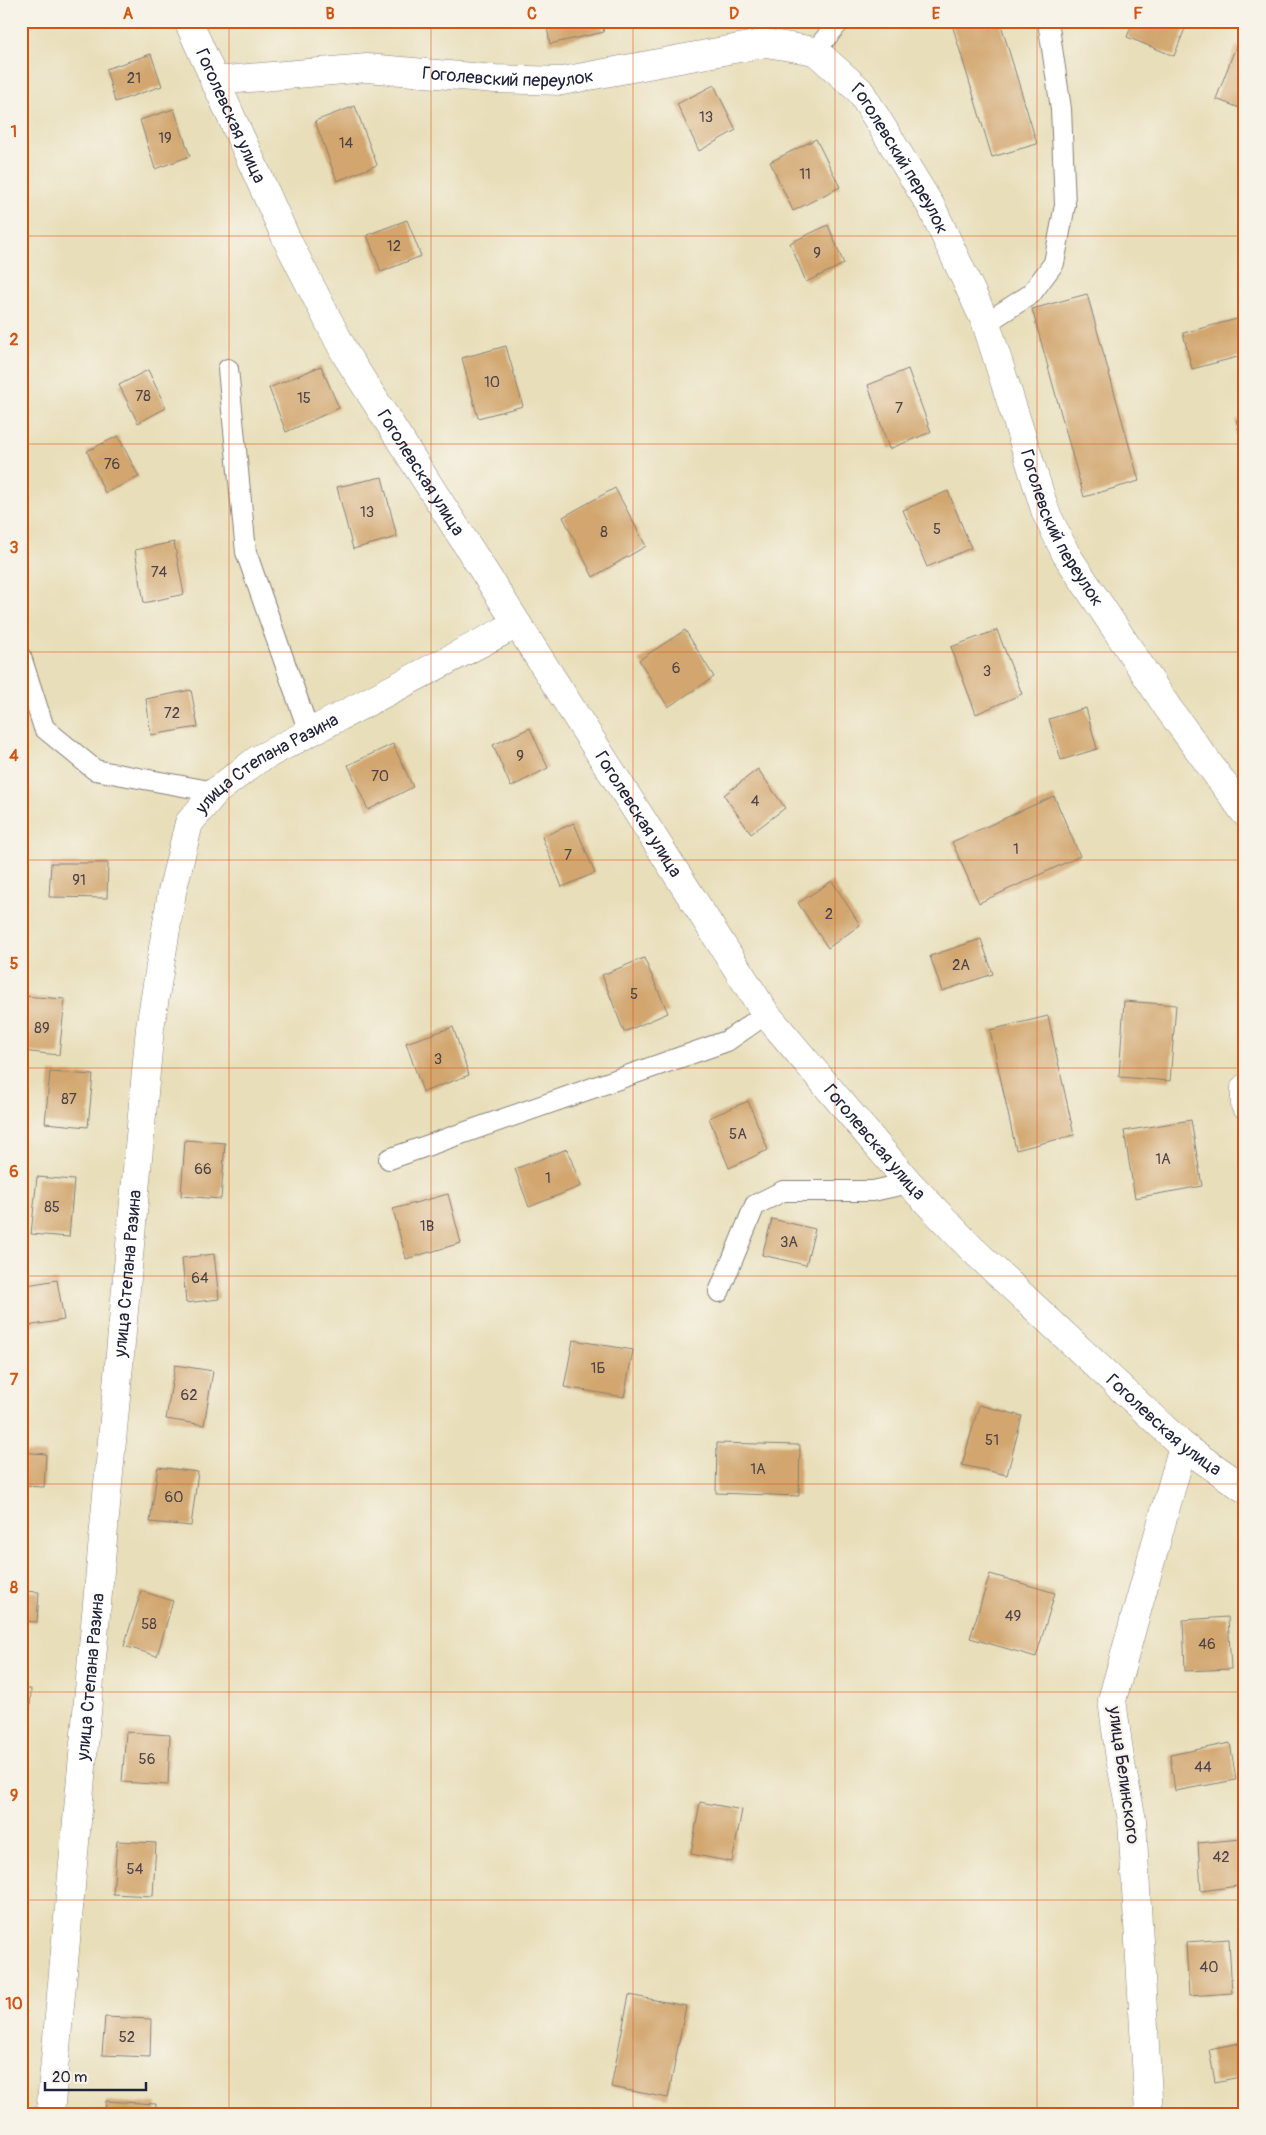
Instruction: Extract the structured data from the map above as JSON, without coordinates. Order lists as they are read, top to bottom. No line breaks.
{"streets":{"street":["Гоголевский переулок","Гоголевская улица","улица Степана Разина","улица Белинского"]},"crossings":[["Гоголевский переулок","Гоголевская улица"],["Гоголевская улица","улица Степана Разина"],["Гоголевская улица","улица Белинского"]],"house_numbers":["21","13","19","14","11","12","9","10","78","15","7","76","13","5","8","74","6","3","72","9","70","4","1","7","91","2","2А","5","89","3","87","5А","1А","66","1","85","1В","3А","64","1Б","62","51","1А","60","49","58","46","56","44","42","54","40","52"],"scale_bar":"20 m","grid":{"columns":["A","B","C","D","E","F"],"rows":["1","2","3","4","5","6","7","8","9","10"]}}
